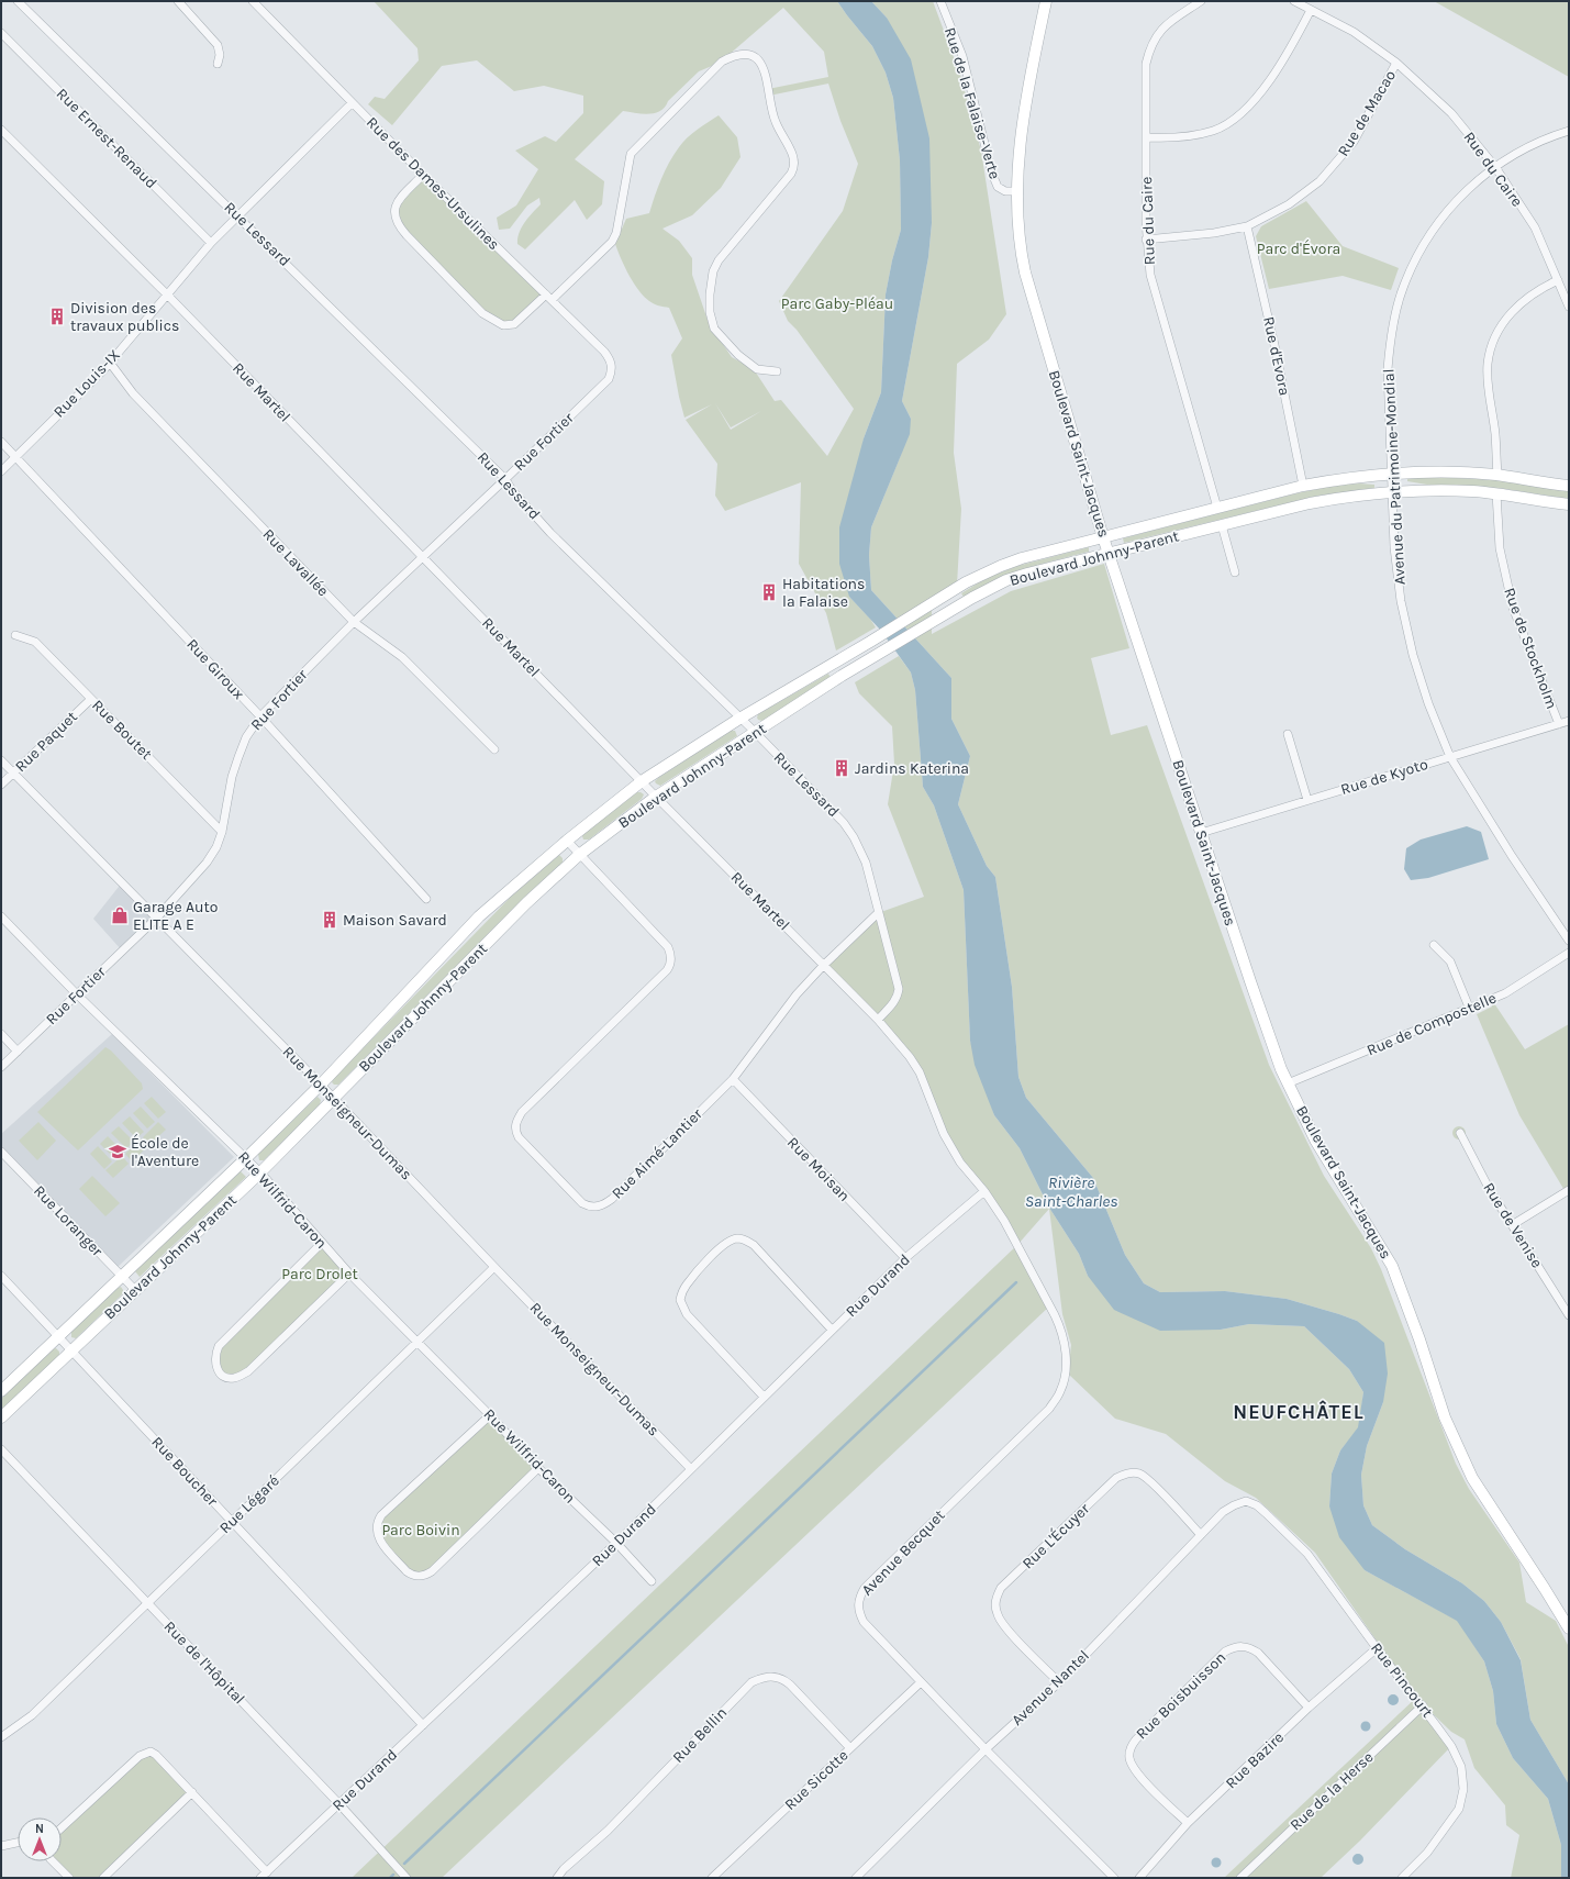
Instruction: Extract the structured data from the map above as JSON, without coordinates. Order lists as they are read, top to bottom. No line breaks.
{"streets":{"street":["Rue de la Falaise-Verte","Rue de Macao","Rue Ernest-Renaud","Rue du Caire","Rue des Dames-Ursulines","Rue Lessard","Rue d'Evora","Rue Louis-IX","Rue Martel","Rue Fortier","Boulevard Saint-Jacques","Avenue du Patrimoine-Mondial","Boulevard Johnny-Parent","Rue Lavallée","Rue de Stockholm","Rue Giroux","Rue Boutet","Rue Paquet","Rue de Kyoto","Rue de Compostelle","Rue Monseigneur-Dumas","Rue Aimé-Lantier","Rue Moisan","Rue Wilfrid-Caron","Rue Loranger","Rue de Venise","Rue Durand","Rue Boucher","Rue Légaré","Rue L'Écuyer","Avenue Becquet","Rue de l'Hôpital","Rue Pincourt","Avenue Nantel","Rue Boisbuisson","Rue Bellin","Rue Bazire","Rue Sicotte","Rue de la Herse"]},"crossings":[["Rue de la Falaise-Verte","Boulevard Saint-Jacques"],["Rue de Macao","Rue du Caire"],["Rue de Macao","Rue d'Evora"],["Rue Ernest-Renaud","Rue Louis-IX"],["Rue du Caire","Avenue du Patrimoine-Mondial"],["Rue du Caire","Boulevard Johnny-Parent"],["Rue des Dames-Ursulines","Rue Louis-IX"],["Rue des Dames-Ursulines","Rue Fortier"],["Rue Lessard","Rue Louis-IX"],["Rue Lessard","Rue Martel"],["Rue Lessard","Rue Fortier"],["Rue Lessard","Boulevard Johnny-Parent"],["Rue Lessard","Rue Aimé-Lantier"],["Rue d'Evora","Boulevard Johnny-Parent"],["Rue Louis-IX","Rue Martel"],["Rue Louis-IX","Rue Lavallée"],["Rue Louis-IX","Rue Giroux"],["Rue Martel","Rue Fortier"],["Rue Martel","Boulevard Johnny-Parent"],["Rue Martel","Rue Aimé-Lantier"],["Rue Martel","Rue Durand"],["Rue Martel","Avenue Becquet"],["Rue Fortier","Rue Lavallée"],["Rue Fortier","Rue Giroux"],["Rue Fortier","Rue Boutet"],["Rue Fortier","Rue Monseigneur-Dumas"],["Rue Fortier","Rue Wilfrid-Caron"],["Boulevard Saint-Jacques","Boulevard Johnny-Parent"],["Boulevard Saint-Jacques","Rue de Kyoto"],["Boulevard Saint-Jacques","Rue de Compostelle"],["Avenue du Patrimoine-Mondial","Boulevard Johnny-Parent"],["Avenue du Patrimoine-Mondial","Rue de Kyoto"],["Boulevard Johnny-Parent","Rue de Stockholm"],["Boulevard Johnny-Parent","Rue Monseigneur-Dumas"],["Boulevard Johnny-Parent","Rue Aimé-Lantier"],["Boulevard Johnny-Parent","Rue Wilfrid-Caron"],["Boulevard Johnny-Parent","Rue Loranger"],["Boulevard Johnny-Parent","Rue Boucher"],["Rue de Stockholm","Rue de Kyoto"],["Rue Boutet","Rue Paquet"],["Rue Paquet","Rue Monseigneur-Dumas"],["Rue Monseigneur-Dumas","Rue Durand"],["Rue Monseigneur-Dumas","Rue Légaré"],["Rue Aimé-Lantier","Rue Moisan"],["Rue Moisan","Rue Durand"],["Rue Wilfrid-Caron","Rue Durand"],["Rue Wilfrid-Caron","Rue Légaré"],["Rue Durand","Rue Boucher"],["Rue Durand","Avenue Becquet"],["Rue Durand","Rue de l'Hôpital"],["Rue Boucher","Rue Légaré"],["Rue Légaré","Rue de l'Hôpital"],["Rue L'Écuyer","Avenue Nantel"],["Avenue Becquet","Avenue Nantel"],["Avenue Becquet","Rue Sicotte"],["Rue Pincourt","Avenue Nantel"],["Rue Pincourt","Rue Bazire"],["Rue Pincourt","Rue de la Herse"],["Rue Boisbuisson","Rue Bazire"],["Rue Bellin","Rue Sicotte"]],"districts":["NEUFCHÂTEL"],"water":["Rivière Saint-Charles"],"parks":["Parc d'Évora","Parc Gaby-Pléau","Parc Drolet","Parc Boivin"],"places":{"building":["Division des travaux publics","Habitations la Falaise","Jardins Katerina","Maison Savard"],"shop":["Garage Auto ELITE A E"],"school or university":["École de l'Aventure"]},"north":"top"}
